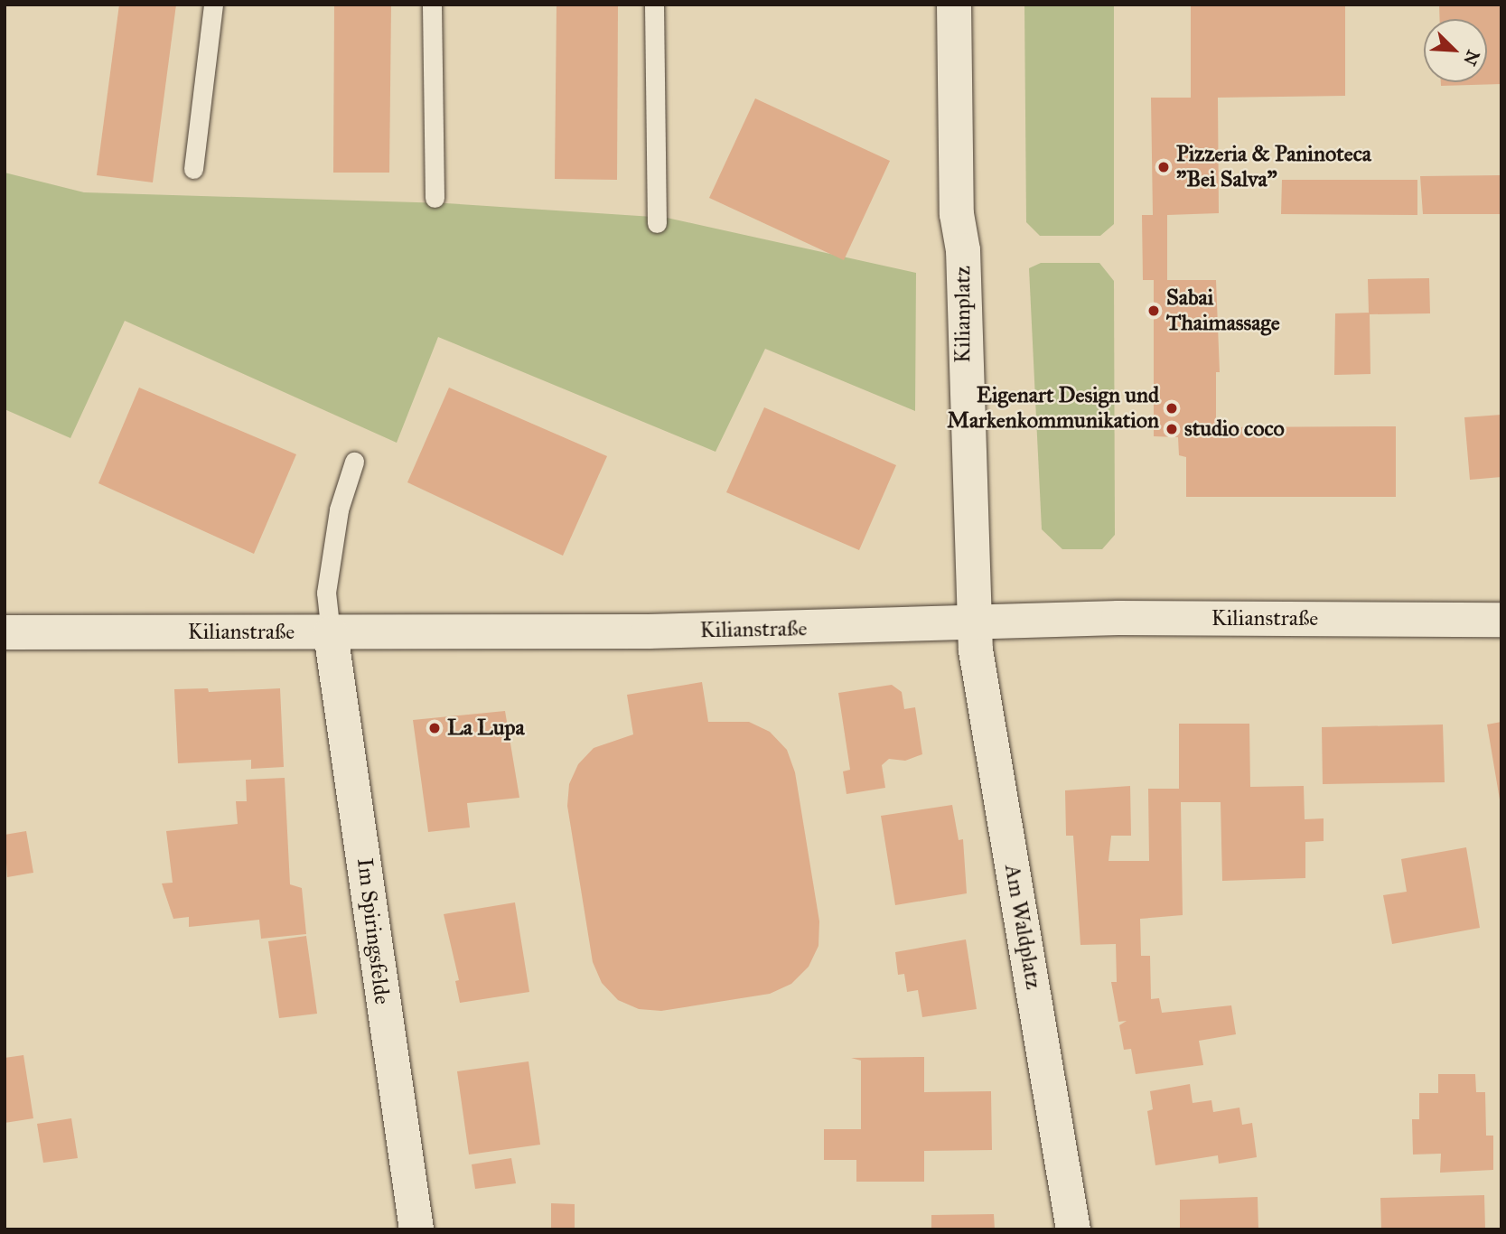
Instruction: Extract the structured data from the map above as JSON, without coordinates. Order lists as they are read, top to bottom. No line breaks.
{"streets":{"street":["Kilianplatz","Kilianstraße","Am Waldplatz","Im Spiringsfelde"]},"crossings":[["Kilianplatz","Kilianstraße"],["Kilianplatz","Am Waldplatz"],["Kilianstraße","Am Waldplatz"],["Kilianstraße","Im Spiringsfelde"]],"places":["Pizzeria & Paninoteca \"Bei Salva\"","Sabai Thaimassage","Eigenart Design und Markenkommunikation","studio coco","La Lupa"],"north":"bottom right"}
